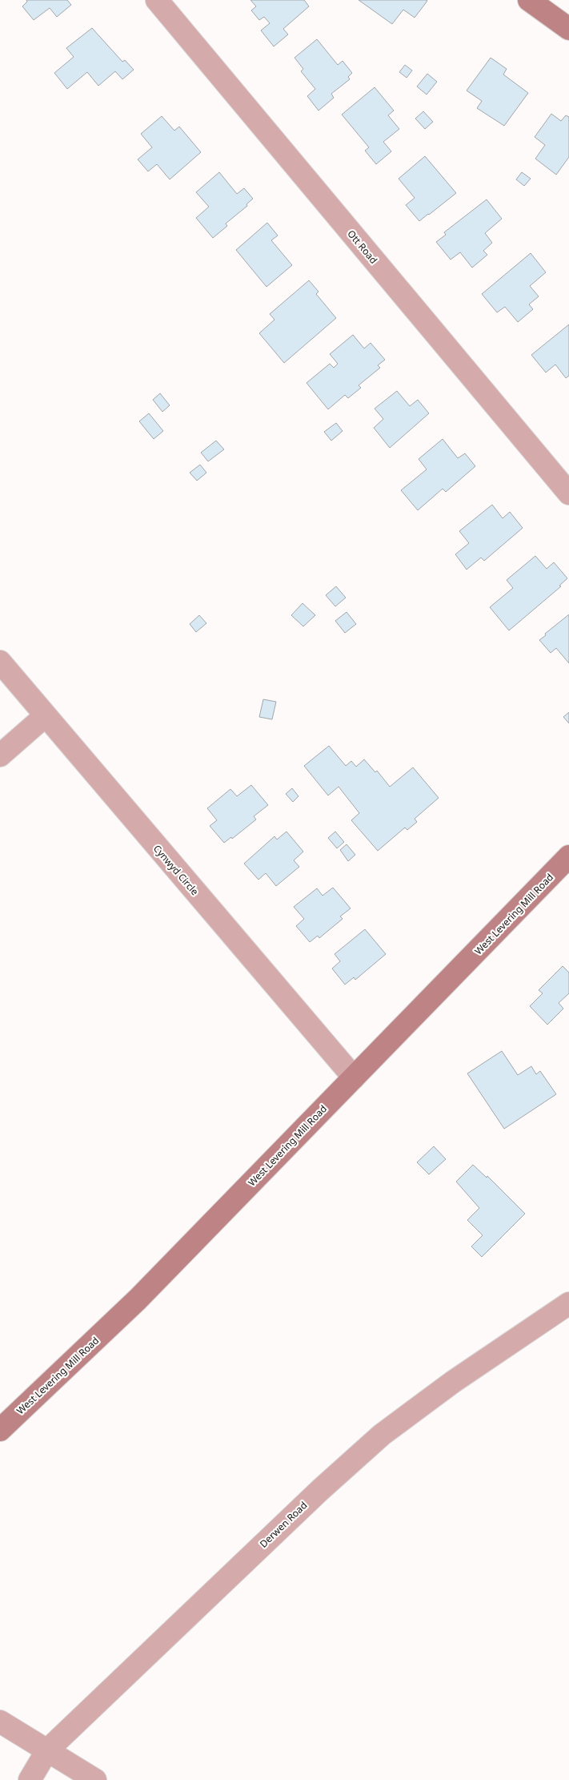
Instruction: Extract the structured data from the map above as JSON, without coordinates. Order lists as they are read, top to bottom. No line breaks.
{"streets":{"street":["Ott Road","Cynwyd Circle","West Levering Mill Road","Derwen Road"]},"crossings":[["Cynwyd Circle","West Levering Mill Road"]]}
